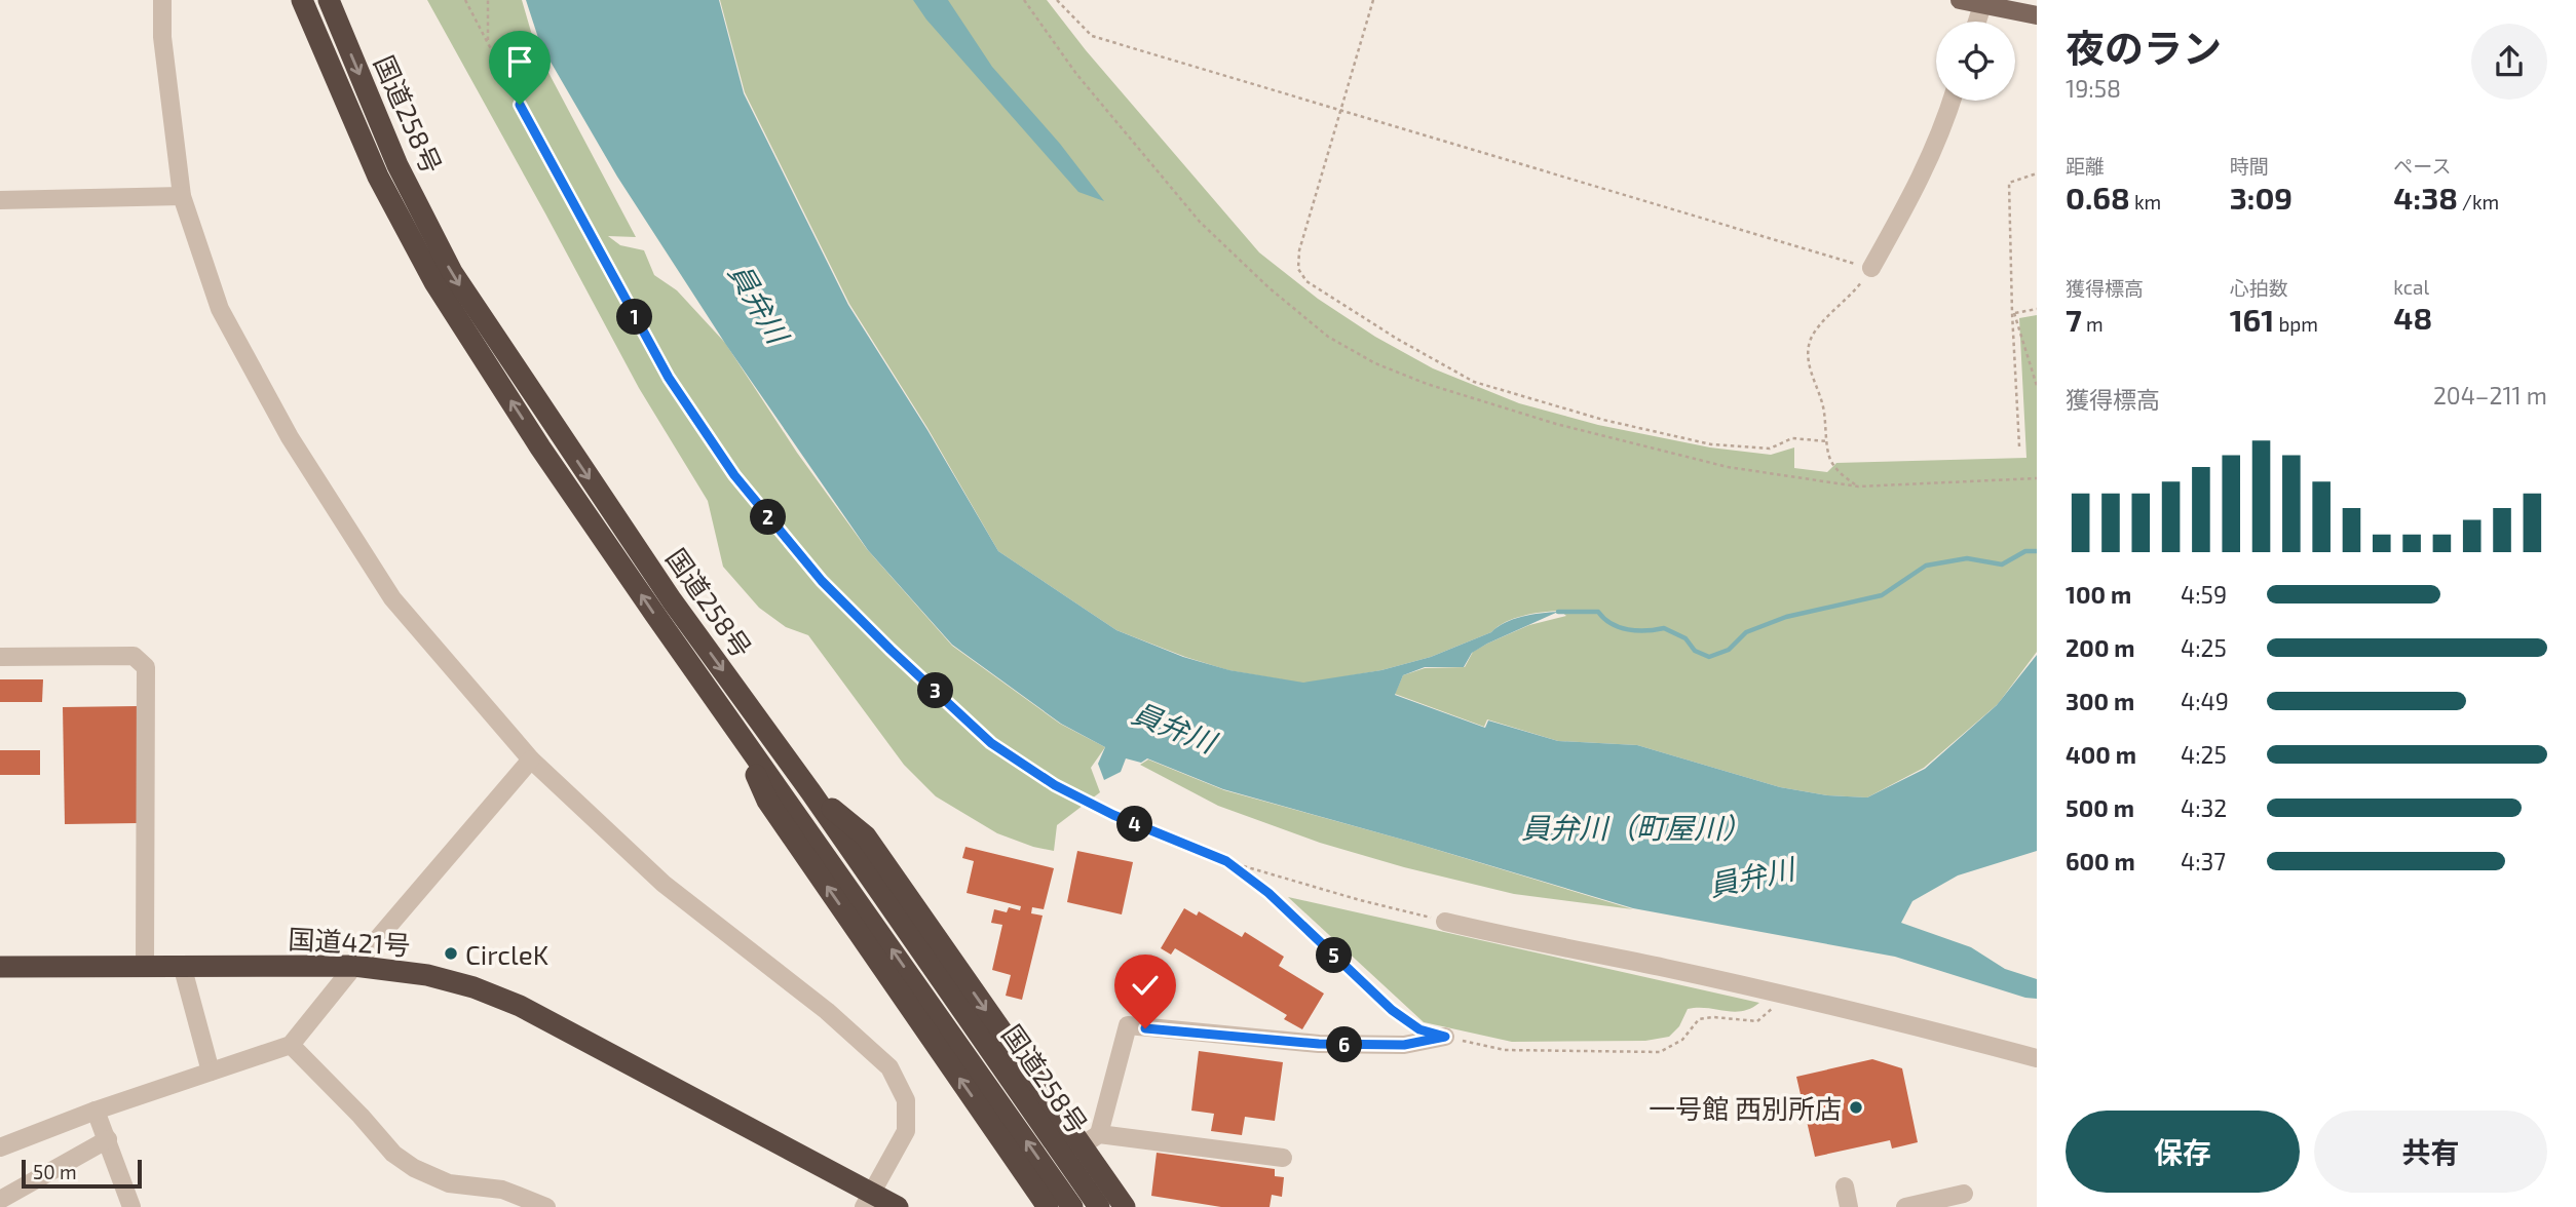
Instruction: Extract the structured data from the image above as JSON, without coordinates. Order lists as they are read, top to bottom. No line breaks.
{"streets":{"highway":["国道258号","国道421号"]},"water":["員弁川","員弁川（町屋川）"],"places":["CircleK","一号館 西別所店"],"scale_bar":"50 m","page":{"heading":["夜のラン","19:58"],"stats":[["距離","0.68 km"],["時間","3:09"],["ペース","4:38 /km"],["獲得標高","7 m"],["心拍数","161 bpm"],["kcal","48"]],"pins":["1","2","3","4","5","6"],"chart":["獲得標高","204–211 m"],"list":[{"name":"100 m","note":"4:59"},{"name":"200 m","note":"4:25"},{"name":"300 m","note":"4:49"},{"name":"400 m","note":"4:25"},{"name":"500 m","note":"4:32"},{"name":"600 m","note":"4:37"}],"buttons":["保存","共有"],"scale":"50 m"}}
